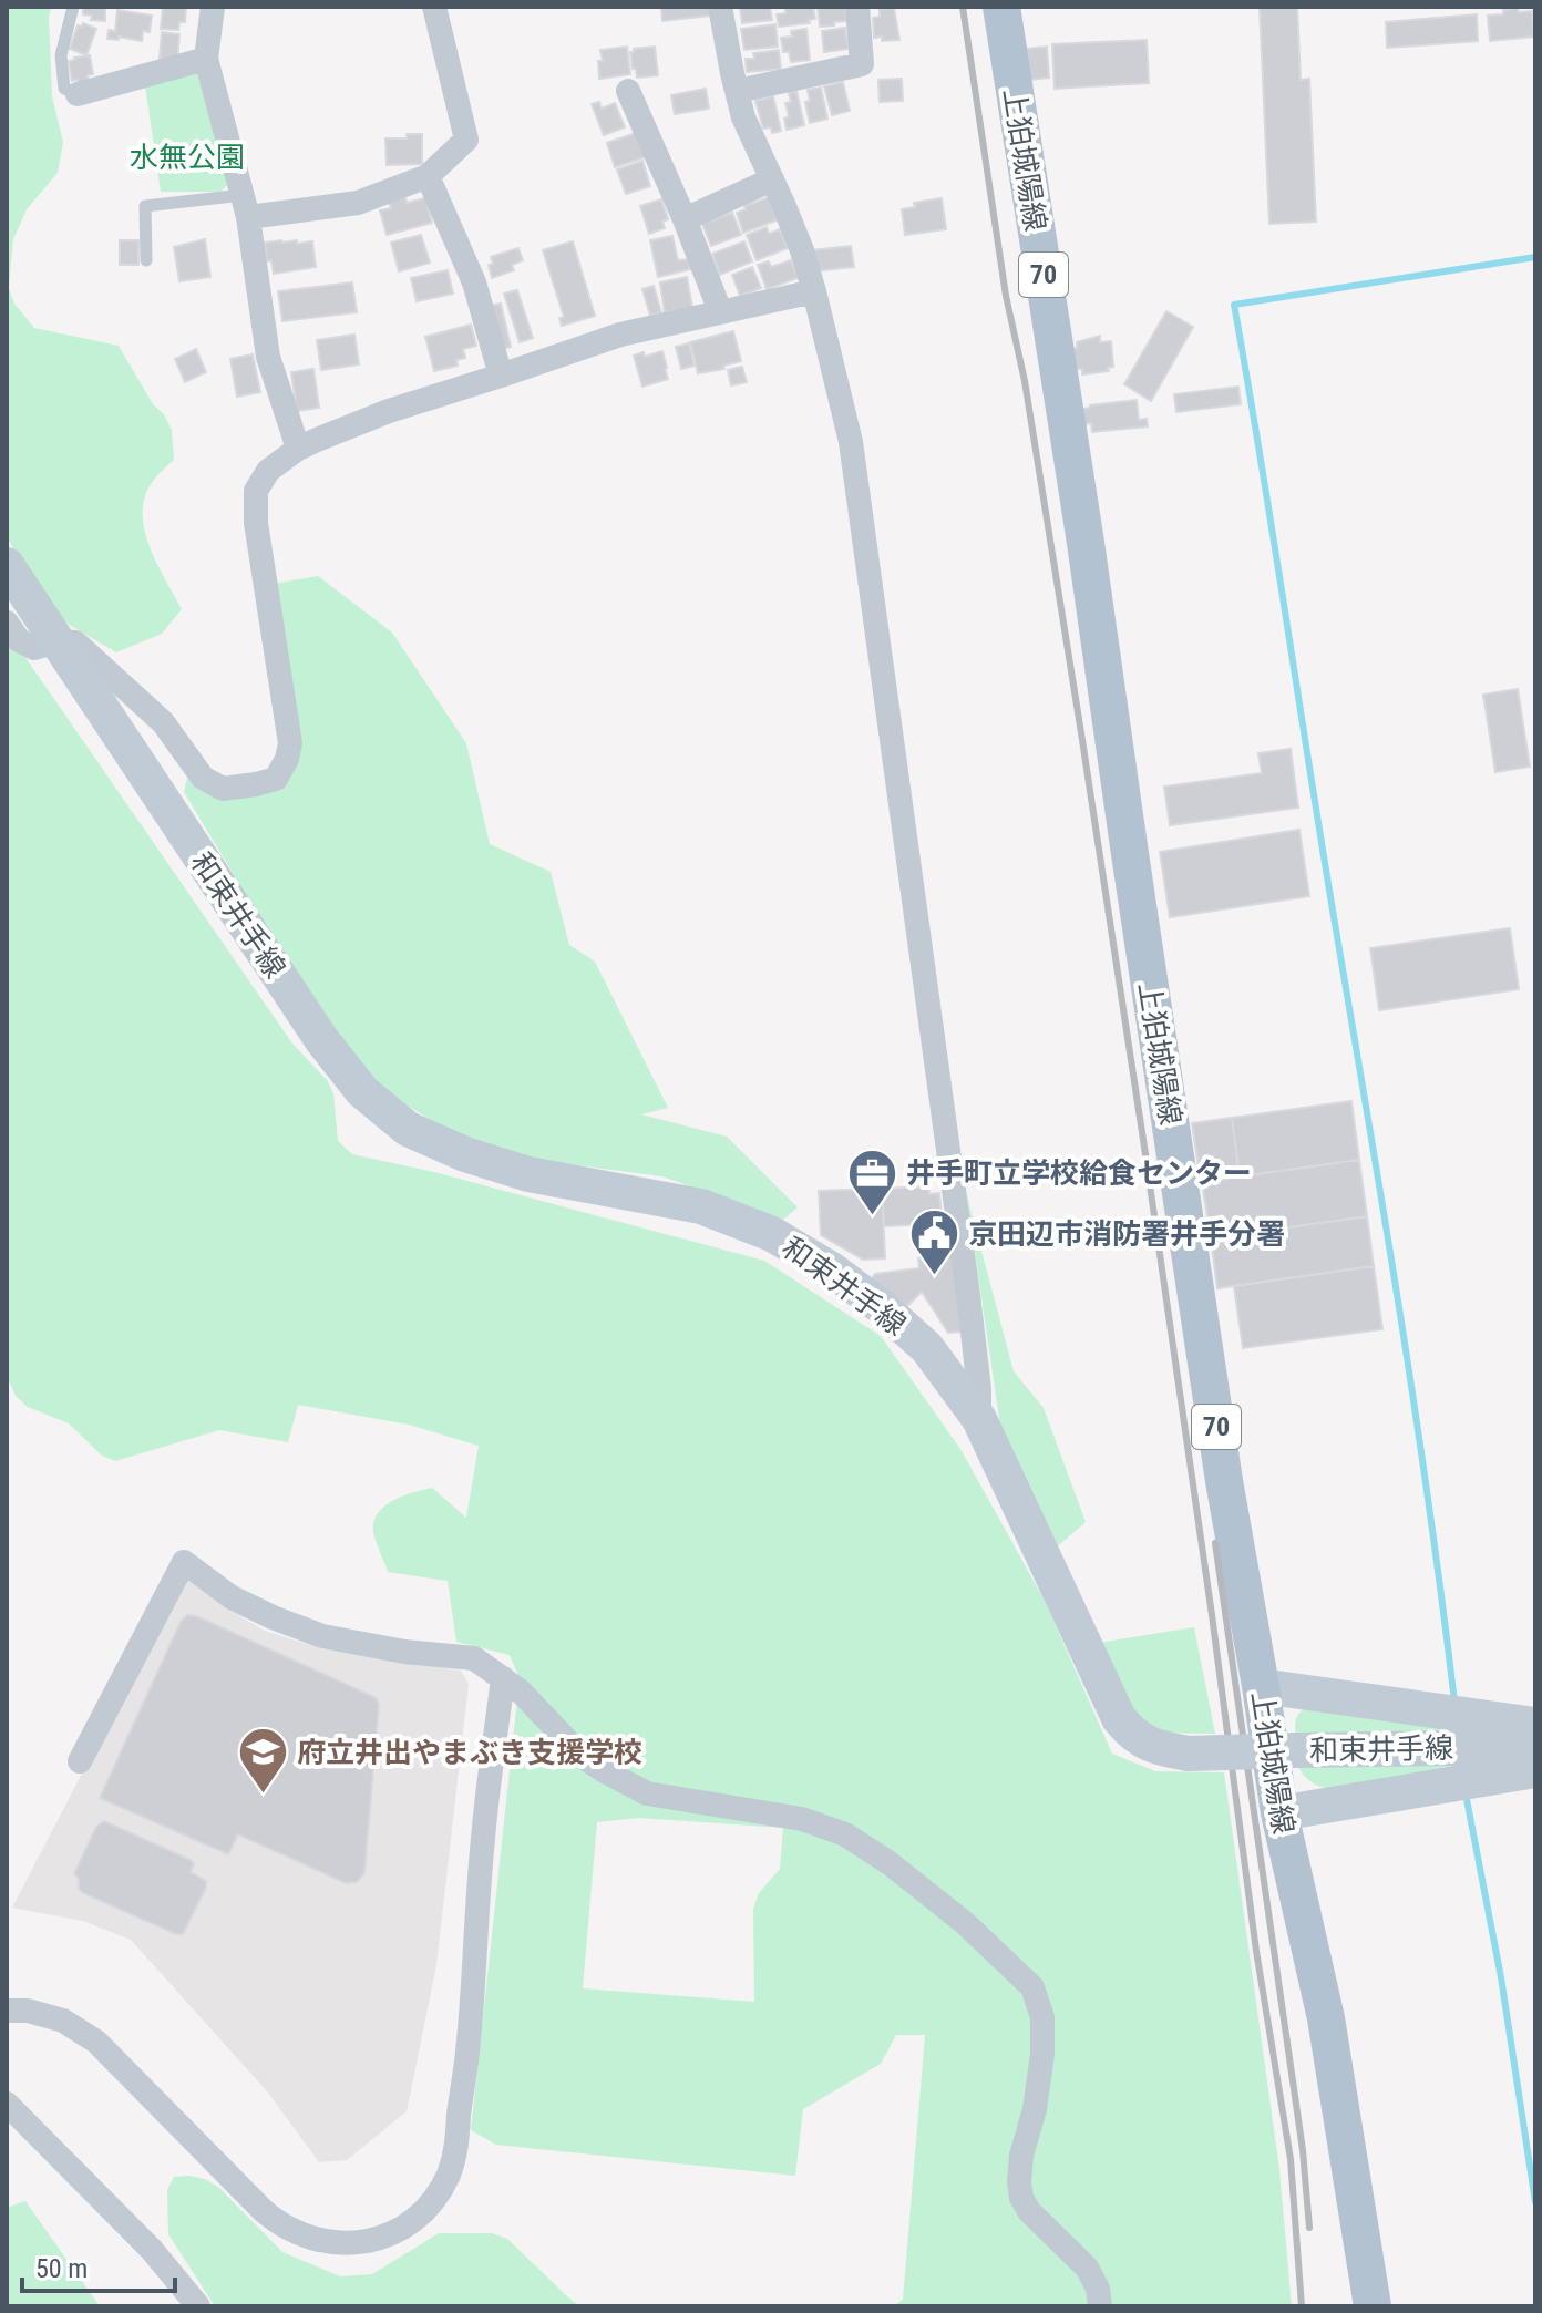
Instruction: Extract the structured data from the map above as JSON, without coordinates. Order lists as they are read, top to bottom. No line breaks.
{"streets":{"main road":["上狛城陽線","70","和束井手線"]},"parks":["水無公園"],"places":{"office":["井手町立学校給食センター"],"public building":["京田辺市消防署井手分署"],"school or university":["府立井出やまぶき支援学校"]},"scale_bar":"50 m"}
